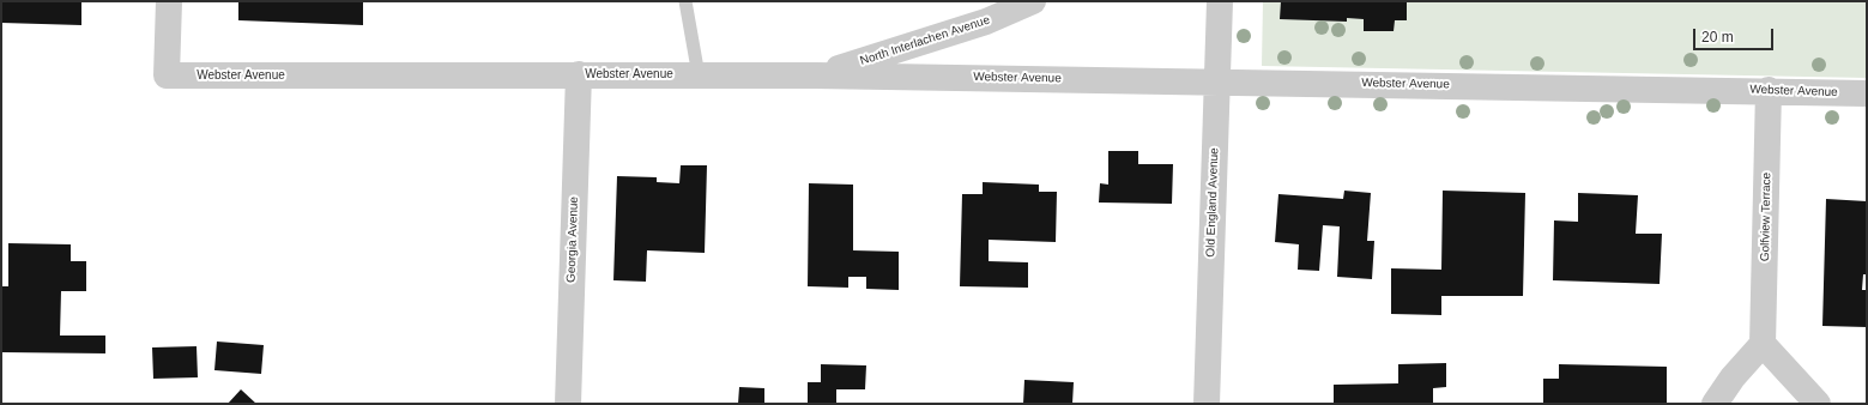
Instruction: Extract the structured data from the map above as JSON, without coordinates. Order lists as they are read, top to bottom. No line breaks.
{"streets":{"street":["North Interlachen Avenue","Webster Avenue","Old England Avenue","Golfview Terrace","Georgia Avenue"]},"crossings":[["North Interlachen Avenue","Webster Avenue"],["Webster Avenue","Old England Avenue"],["Webster Avenue","Golfview Terrace"],["Webster Avenue","Georgia Avenue"]],"scale_bar":"20 m"}
